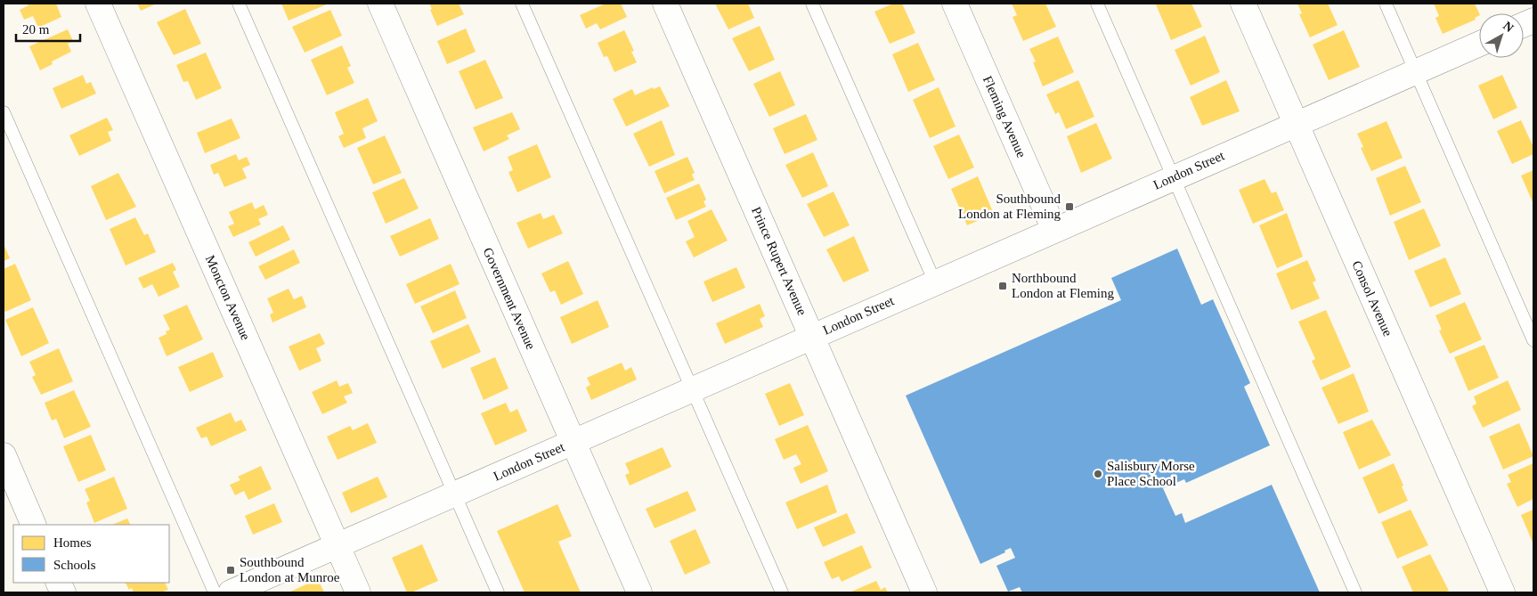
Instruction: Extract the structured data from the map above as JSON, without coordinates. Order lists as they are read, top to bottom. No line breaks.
{"streets":{"street":["Fleming Avenue","London Street","Prince Rupert Avenue","Moncton Avenue","Government Avenue","Consol Avenue"]},"crossings":[["Fleming Avenue","London Street"],["London Street","Prince Rupert Avenue"],["London Street","Moncton Avenue"],["London Street","Government Avenue"],["London Street","Consol Avenue"]],"places":{"transit":["Southbound London at Fleming","Northbound London at Fleming","Southbound London at Munroe"],"other":["Salisbury Morse Place School"]},"legend":["Homes","Schools"],"scale_bar":"20 m","north":"top right"}
